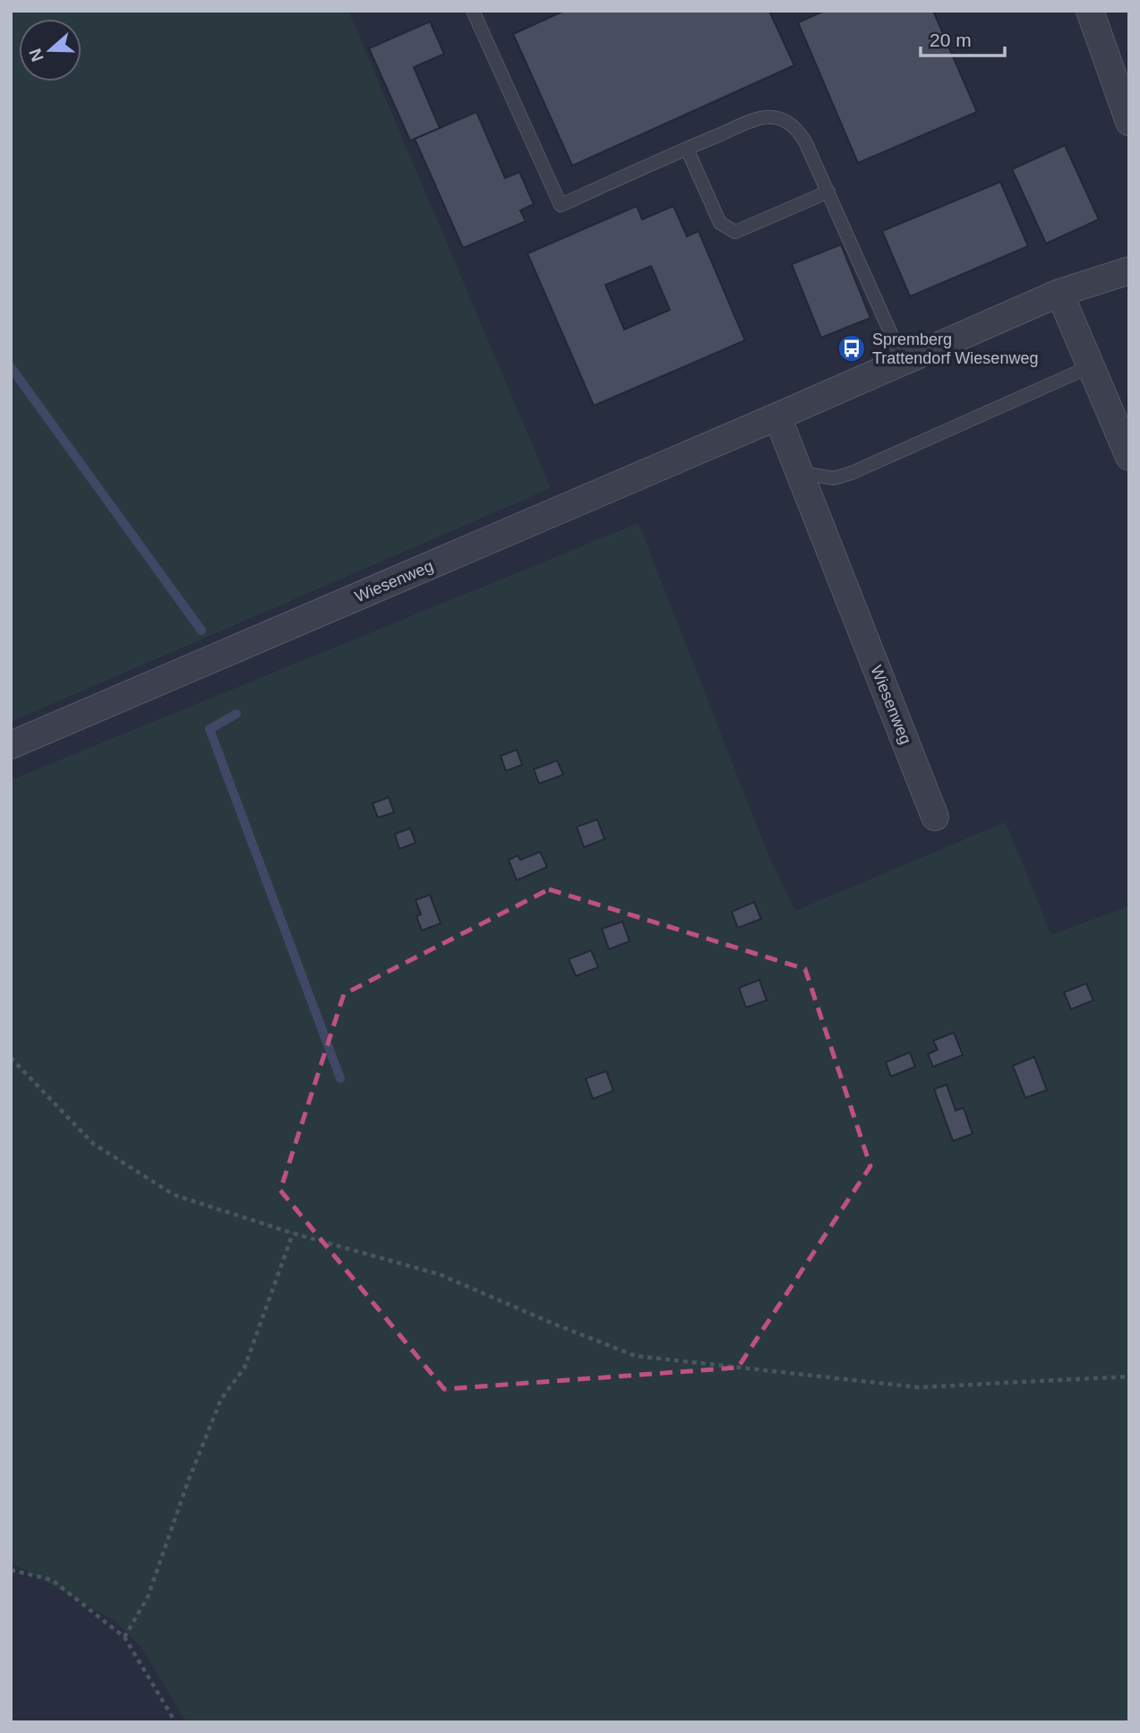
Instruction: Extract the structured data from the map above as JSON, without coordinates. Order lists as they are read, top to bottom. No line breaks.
{"streets":{"street":["Wiesenweg"]},"places":{"bus stop":["Spremberg Trattendorf Wiesenweg"]},"scale_bar":"20 m","north":"left"}
